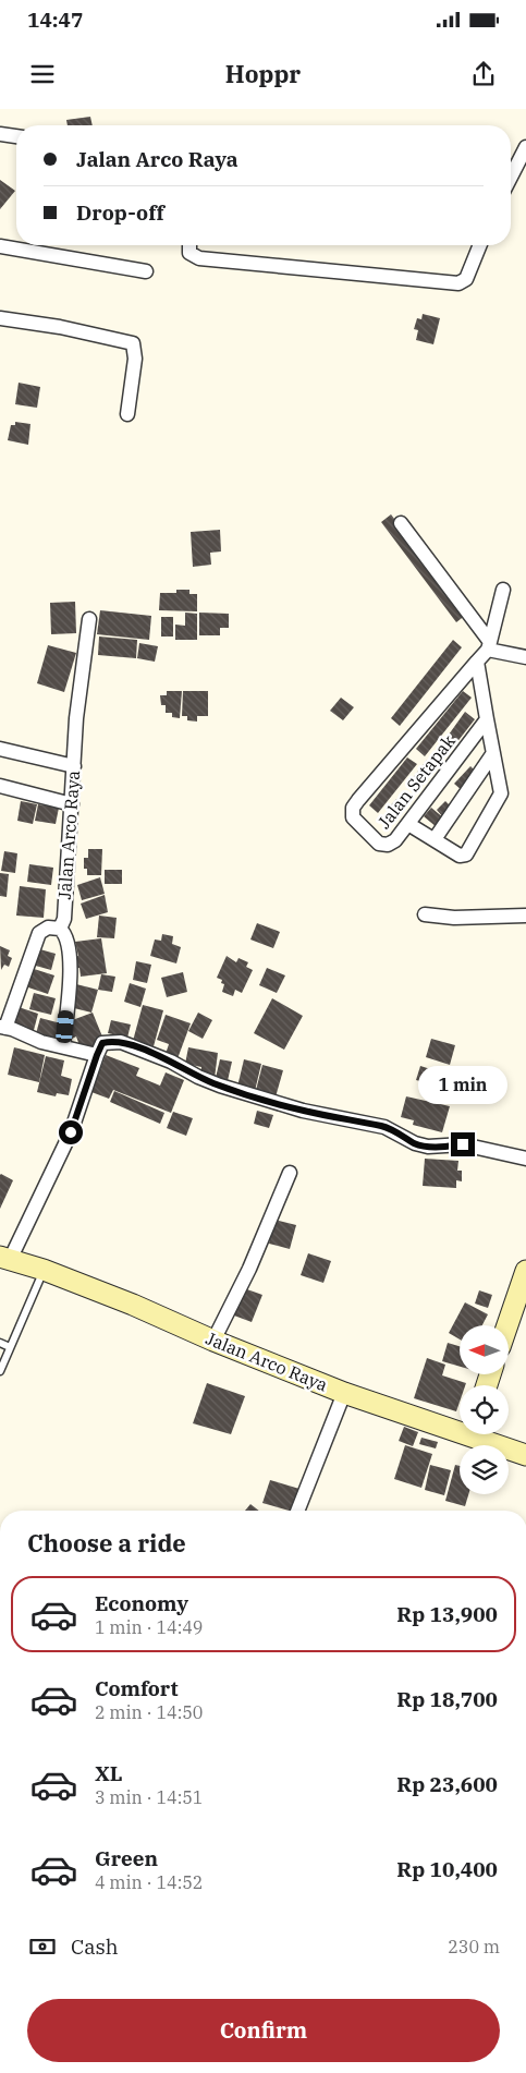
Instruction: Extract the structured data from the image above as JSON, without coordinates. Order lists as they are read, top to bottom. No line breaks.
{"streets":{"main road":["Jalan Arco Raya"],"street":["Jalan Setapak"]},"north":"left","page":{"status":"14:47","header":"Hoppr","banner":["Jalan Arco Raya","Drop-off"],"bubble":"1 min","heading":"Choose a ride","list":[{"name":"Economy","note":"1 min · 14:49","value":"Rp 13,900"},{"name":"Comfort","note":"2 min · 14:50","value":"Rp 18,700"},{"name":"XL","note":"3 min · 14:51","value":"Rp 23,600"},{"name":"Green","note":"4 min · 14:52","value":"Rp 10,400"}],"pay":["Cash","230 m"],"buttons":"Confirm"}}
